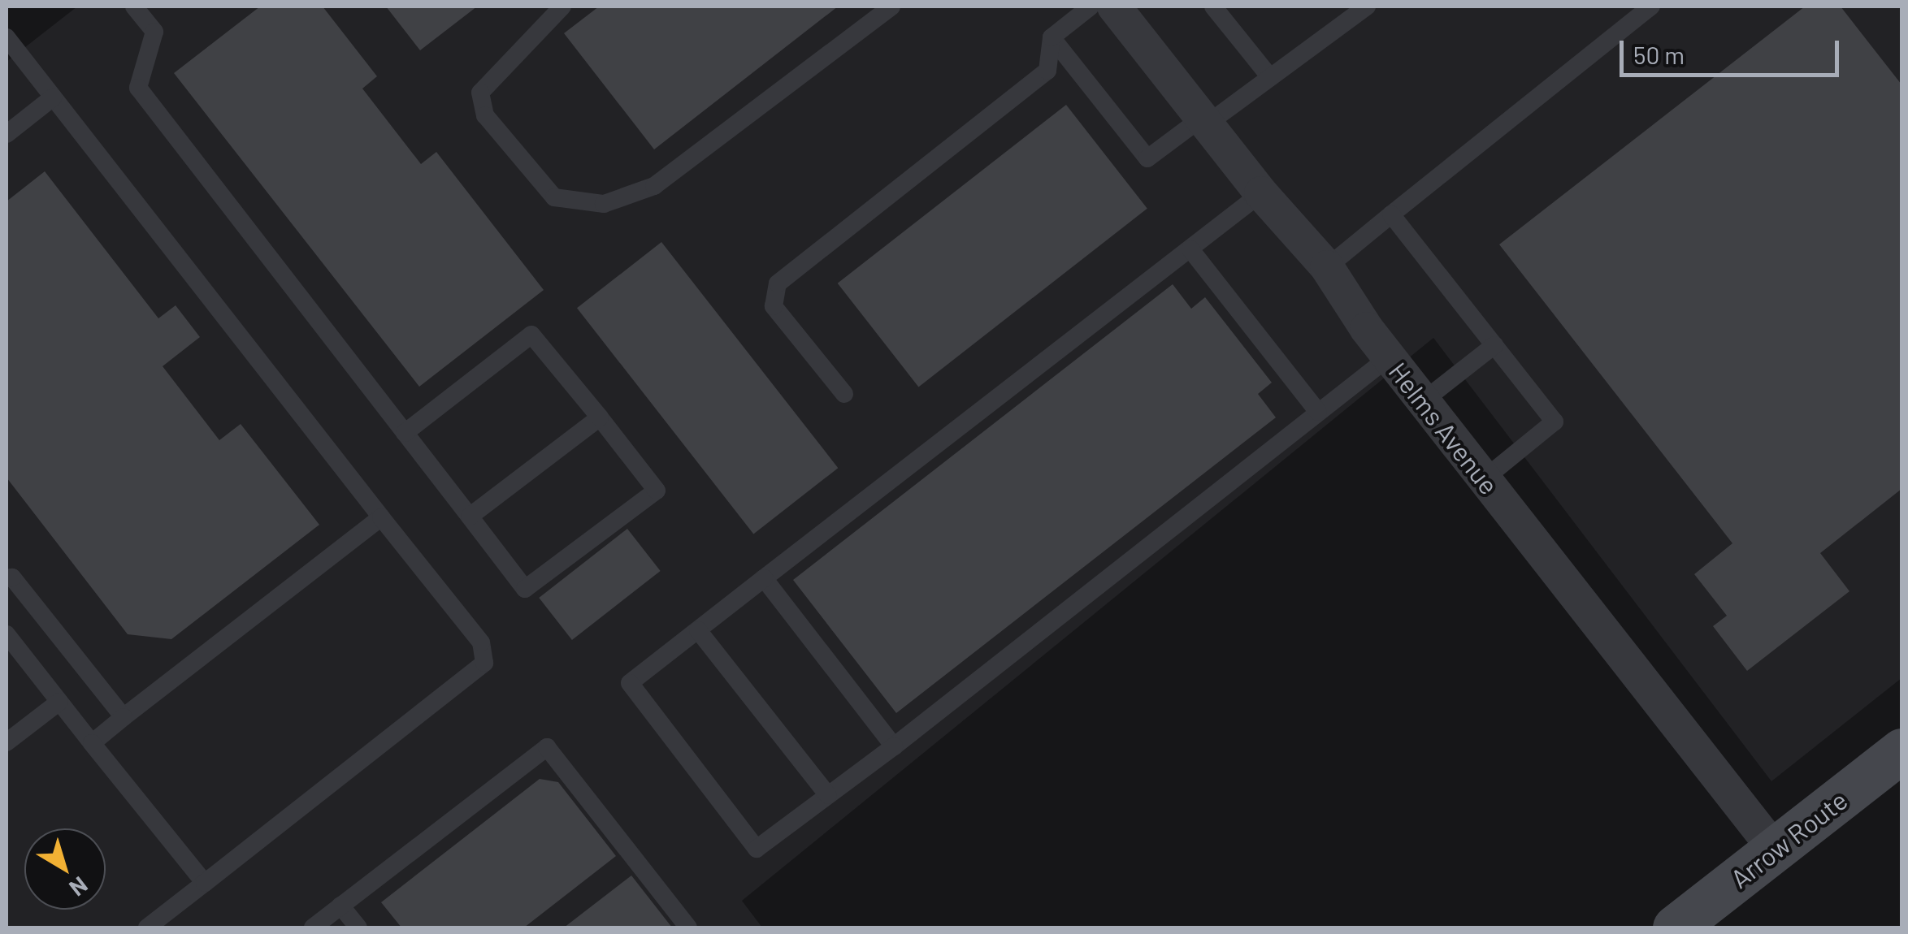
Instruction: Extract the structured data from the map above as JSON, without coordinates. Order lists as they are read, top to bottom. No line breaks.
{"streets":{"main road":["Arrow Route"],"street":["Helms Avenue"]},"crossings":[["Helms Avenue","Arrow Route"]],"scale_bar":"50 m","north":"bottom right"}
